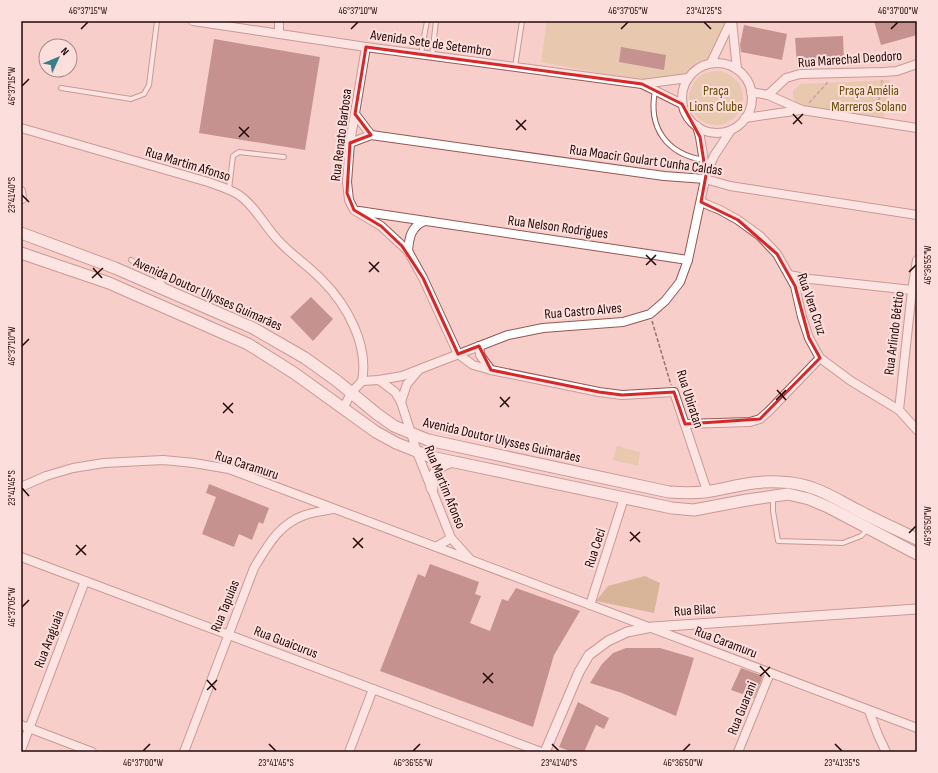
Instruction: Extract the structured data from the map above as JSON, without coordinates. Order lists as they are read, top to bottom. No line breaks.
{"streets":{"main road":["Avenida Doutor Ulysses Guimarães"],"street":["Avenida Sete de Setembro","Rua Marechal Deodoro","Rua Renato Barbosa","Rua Moacir Goulart Cunha Caldas","Rua Martim Afonso","Rua Nelson Rodrigues","Rua Vera Cruz","Rua Castro Alves","Rua Arlindo Béttio","Rua Ubiratan","Rua Caramuru","Rua Ceci","Rua Tapuias","Rua Bilac","Rua Araguaia","Rua Guaicurus","Rua Guarani"]},"crossings":[["Avenida Sete de Setembro","Rua Renato Barbosa"],["Avenida Sete de Setembro","Rua Castro Alves"],["Rua Renato Barbosa","Rua Nelson Rodrigues"],["Rua Moacir Goulart Cunha Caldas","Rua Castro Alves"],["Rua Martim Afonso","Avenida Doutor Ulysses Guimarães"],["Rua Martim Afonso","Rua Castro Alves"],["Rua Martim Afonso","Rua Caramuru"],["Rua Nelson Rodrigues","Rua Castro Alves"],["Avenida Doutor Ulysses Guimarães","Rua Ubiratan"],["Rua Vera Cruz","Rua Castro Alves"],["Rua Vera Cruz","Rua Arlindo Béttio"],["Rua Castro Alves","Rua Ubiratan"],["Rua Caramuru","Rua Ceci"],["Rua Caramuru","Rua Tapuias"],["Rua Caramuru","Rua Bilac"],["Rua Caramuru","Rua Guarani"],["Rua Tapuias","Rua Guaicurus"],["Rua Araguaia","Rua Guaicurus"]],"parks":["Praça Lions Clube","Praça Amélia Marreros Solano"],"north":"top right","coordinates":["46°37'15\"W","46°37'10\"W","46°37'05\"W","23°41'25\"S","46°37'00\"W","23°41'40\"S","46°36'55\"W","23°41'45\"S","46°36'50\"W","23°41'35\"S"]}
